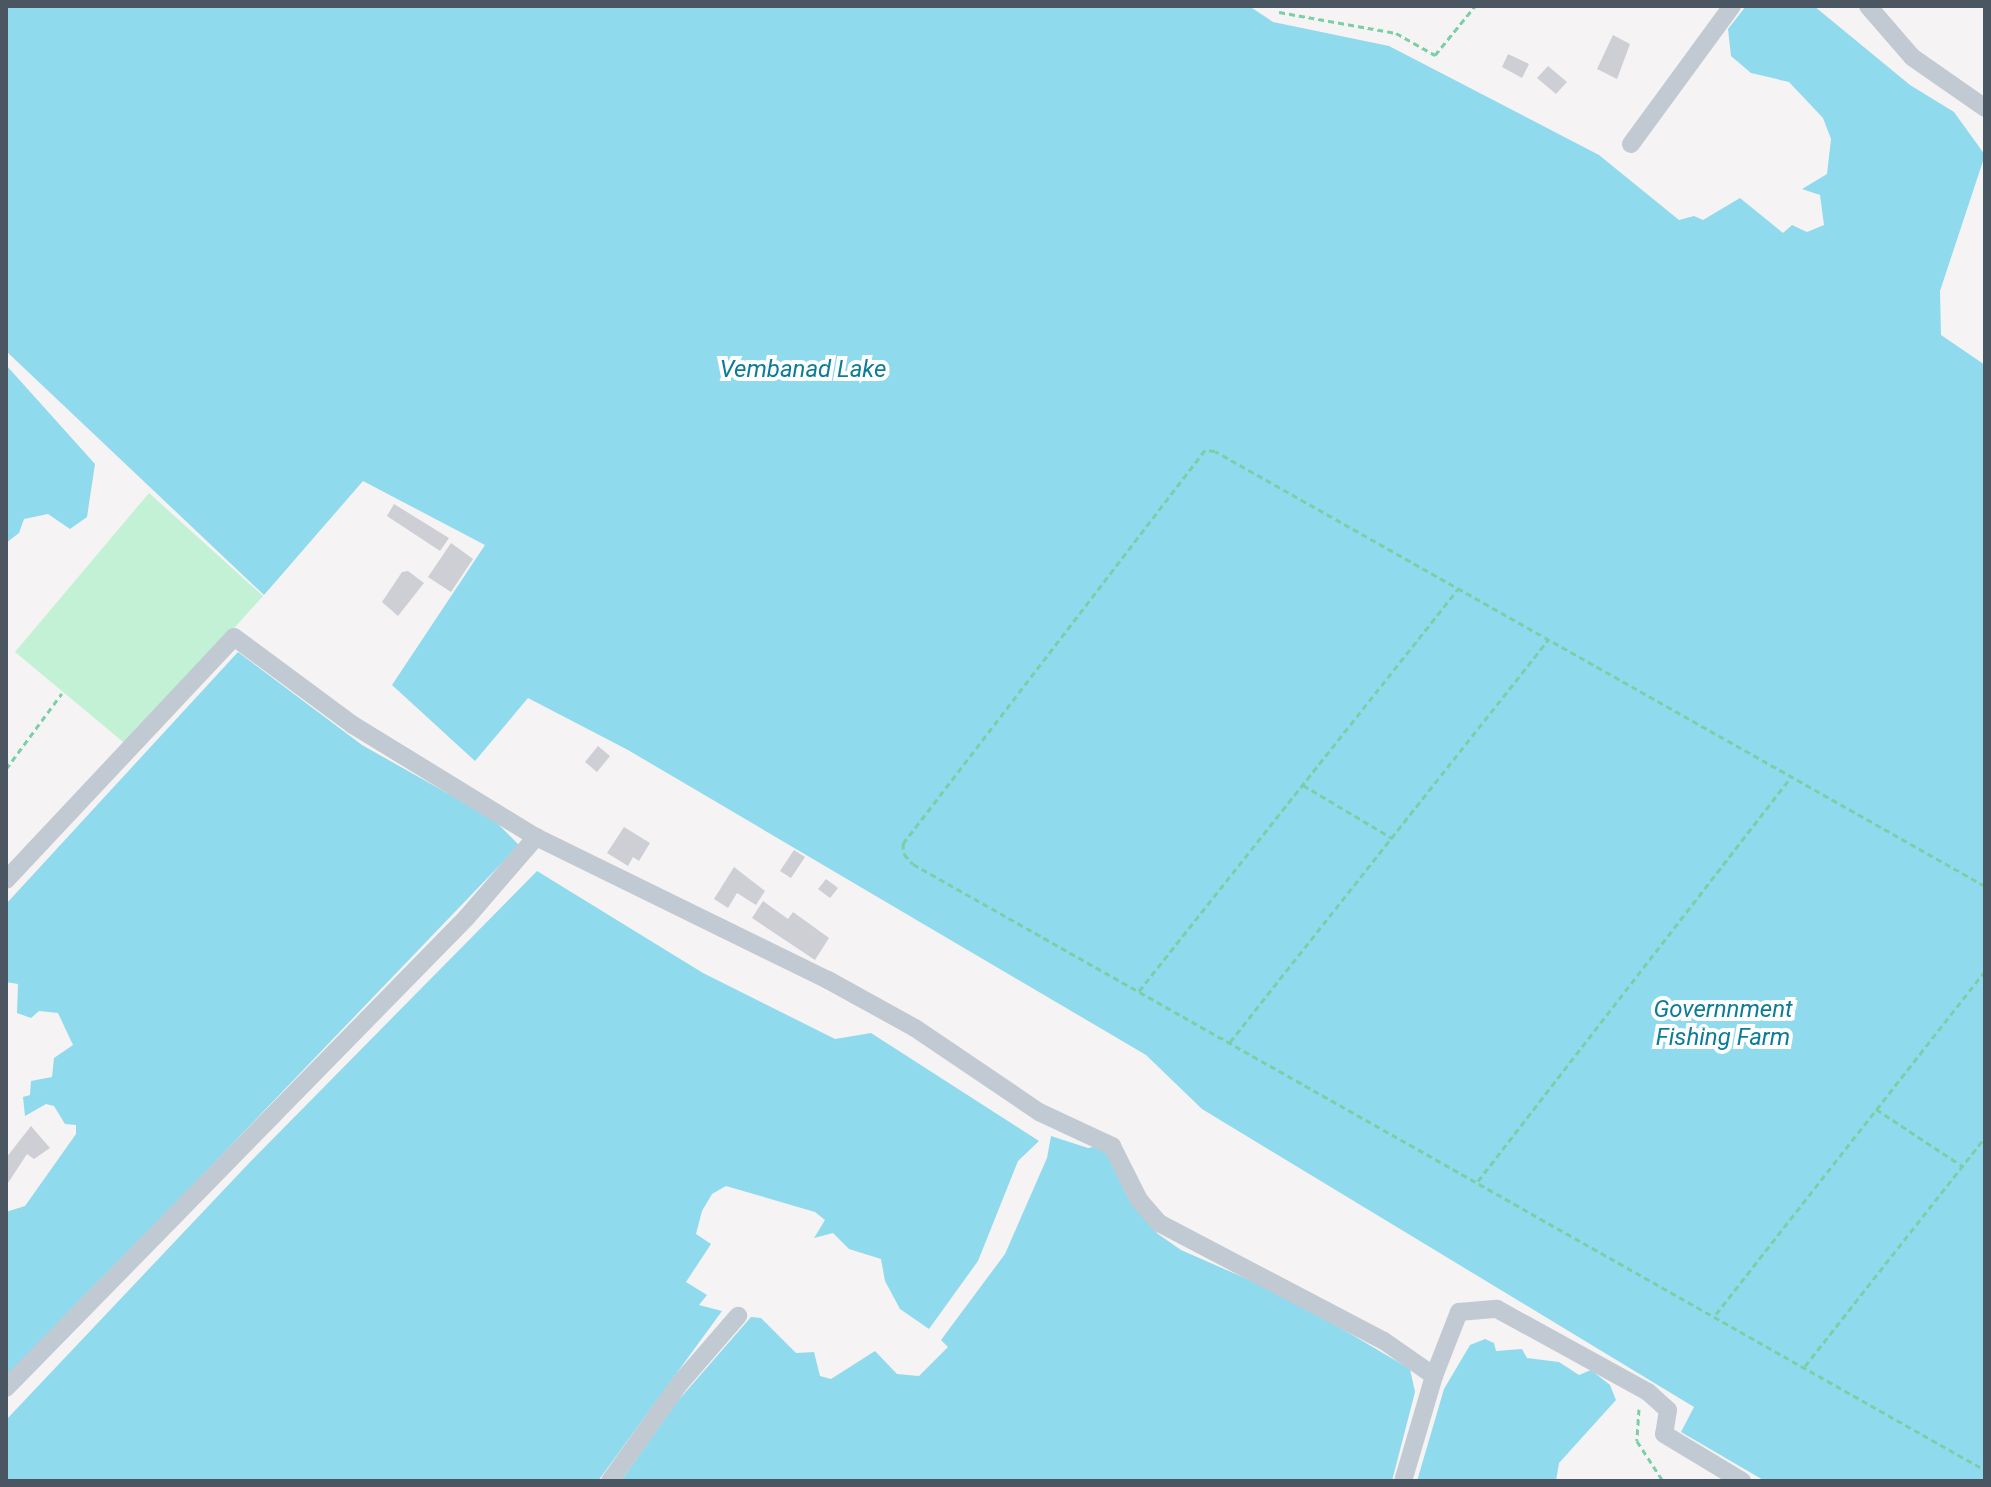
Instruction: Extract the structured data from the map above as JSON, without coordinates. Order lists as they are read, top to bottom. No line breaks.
{"water":["Vembanad Lake","Governnment Fishing Farm"]}
